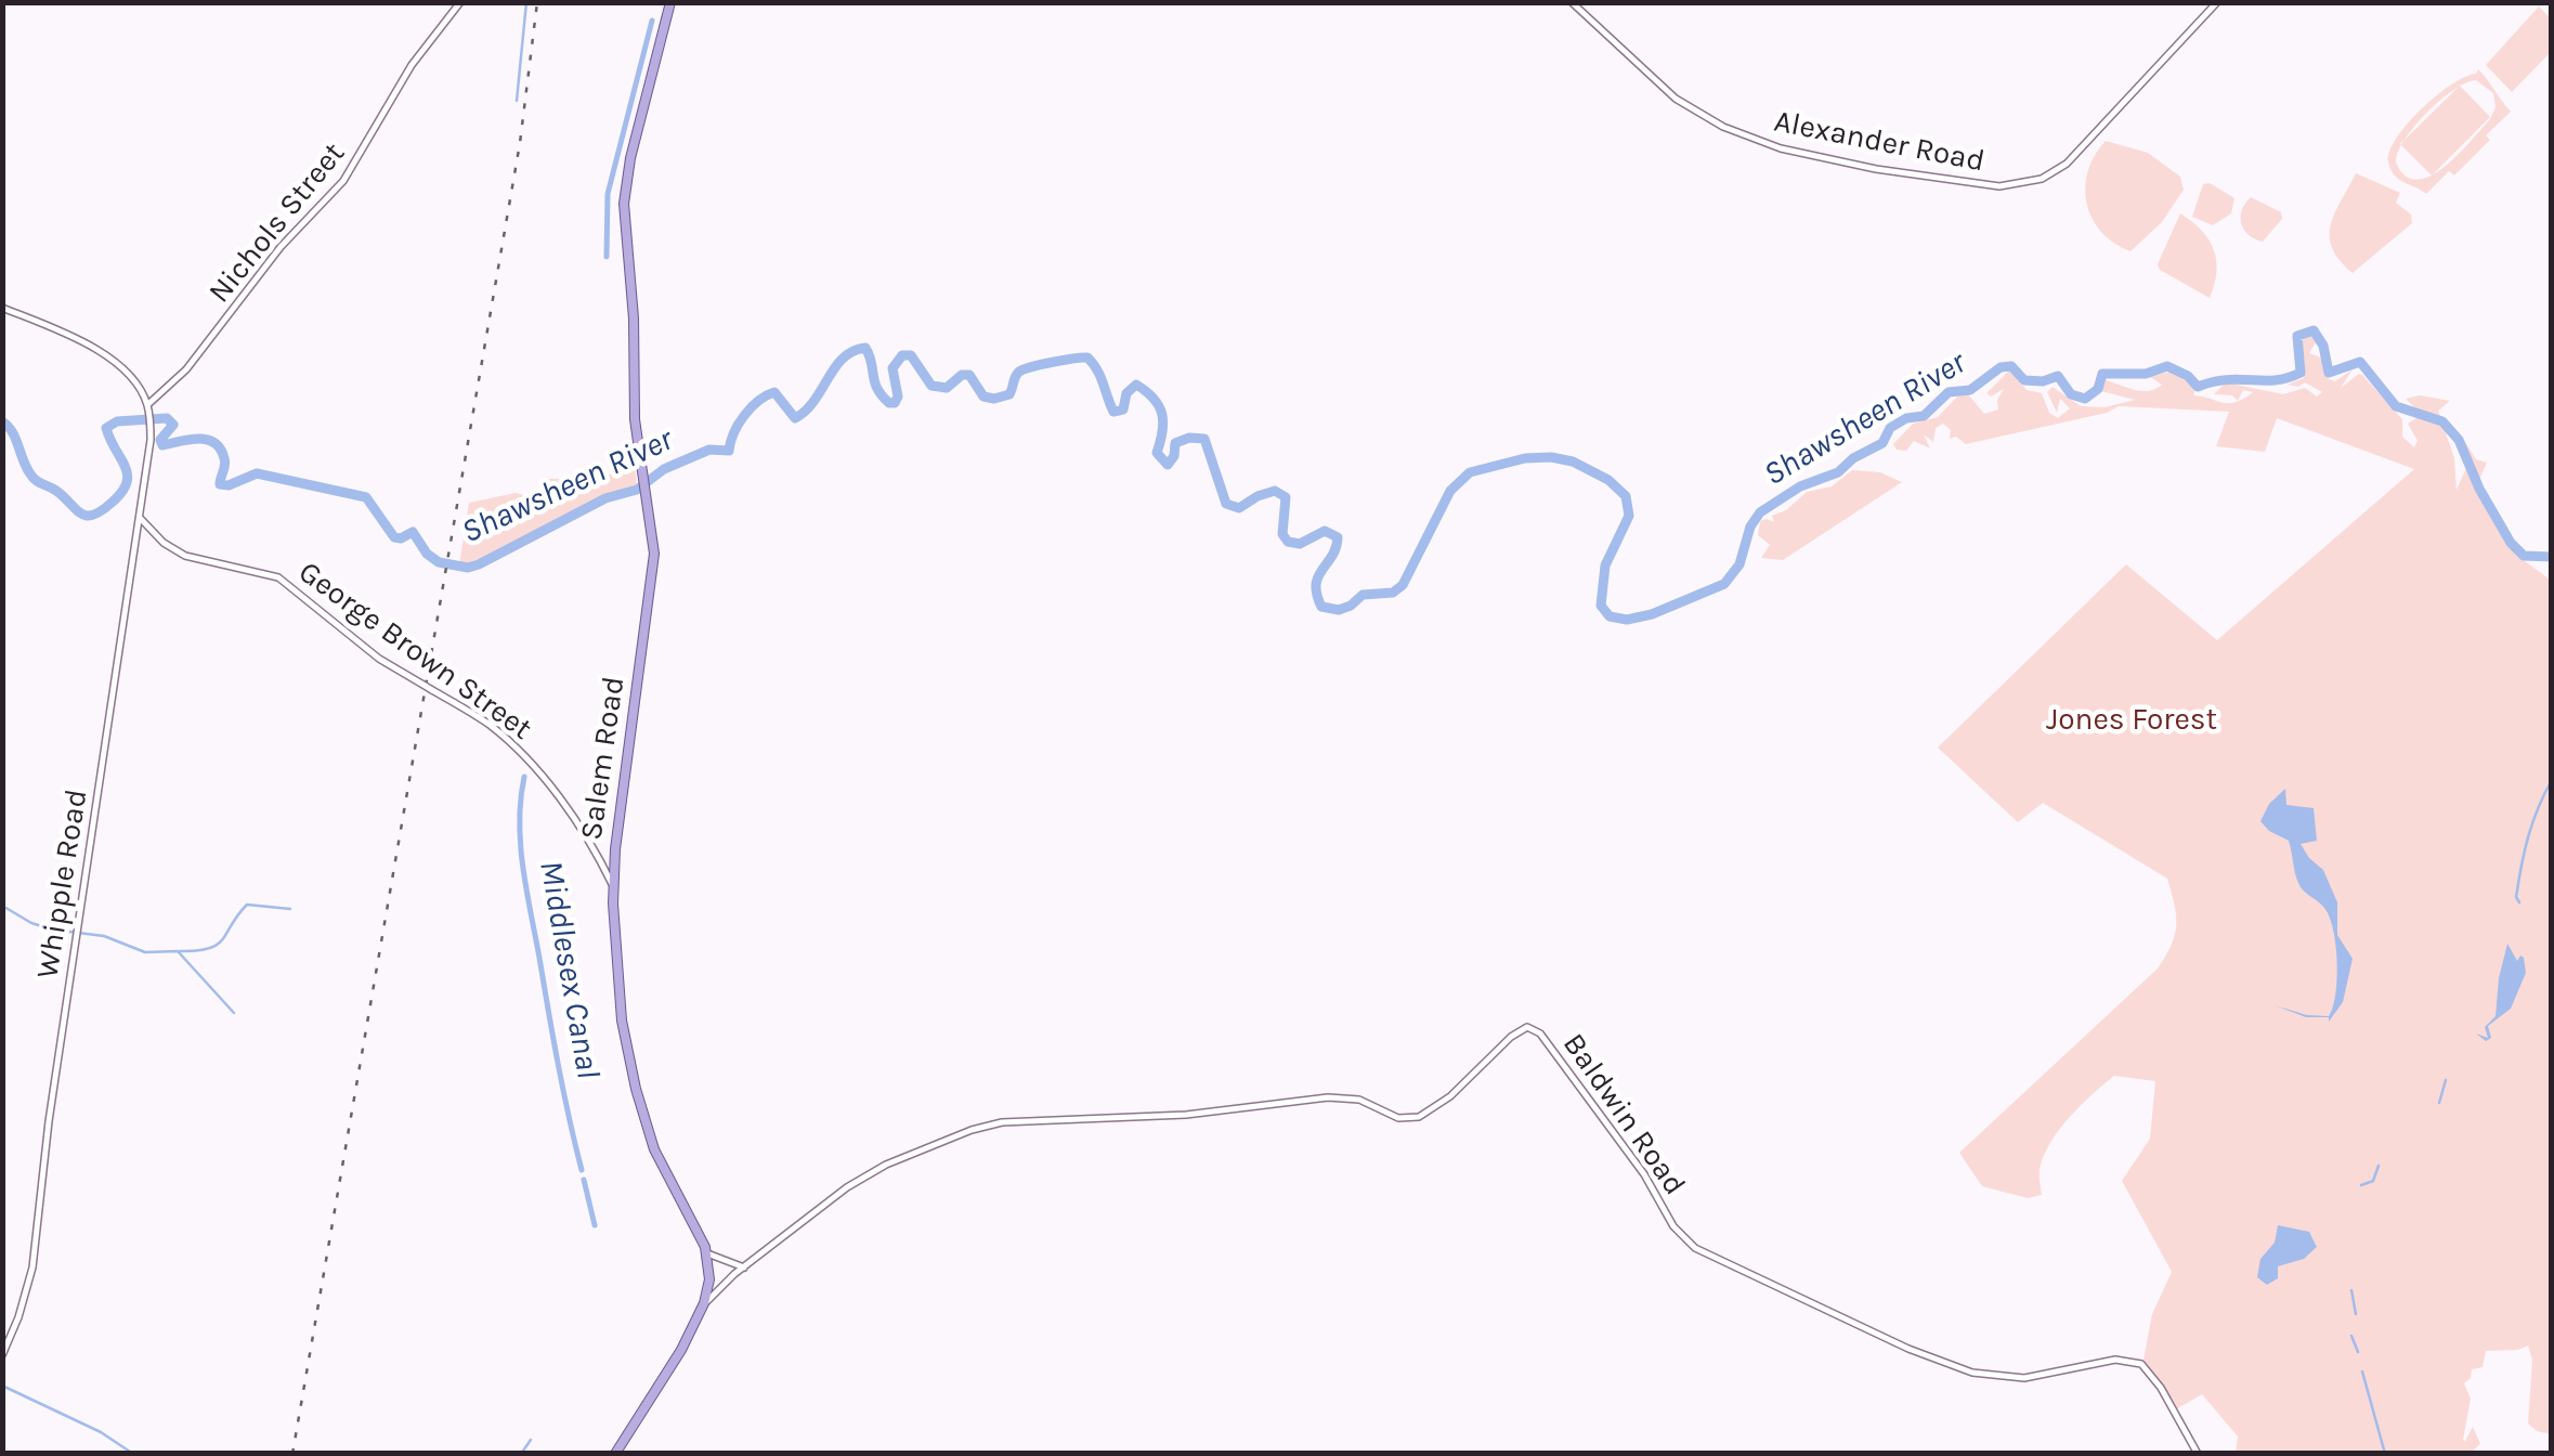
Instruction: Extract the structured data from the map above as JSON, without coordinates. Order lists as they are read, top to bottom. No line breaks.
{"streets":{"main road":["Salem Road"],"street":["Alexander Road","Nichols Street","George Brown Street","Whipple Road","Baldwin Road"]},"crossings":[["Nichols Street","Whipple Road"],["George Brown Street","Salem Road"],["George Brown Street","Whipple Road"]],"water":["Shawsheen River","Middlesex Canal"],"parks":["Jones Forest"]}
